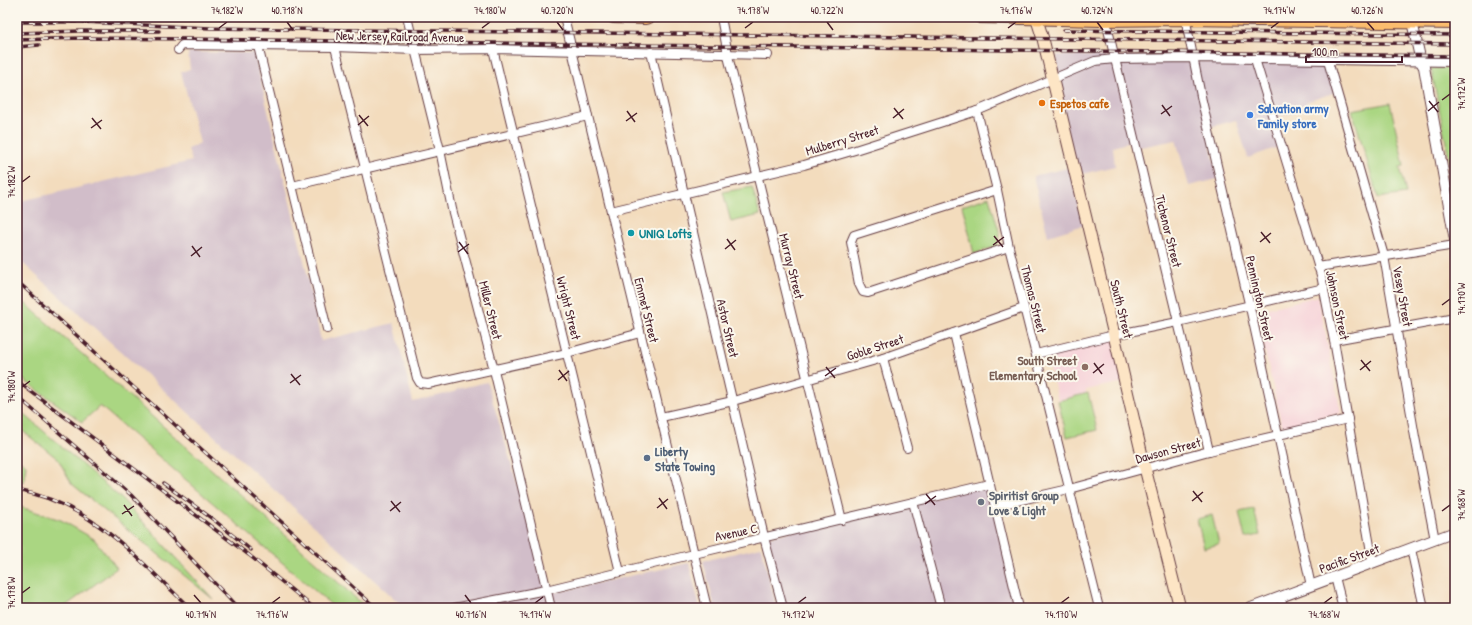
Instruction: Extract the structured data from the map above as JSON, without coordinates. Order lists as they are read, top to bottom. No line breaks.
{"streets":{"main road":["South Street"],"street":["New Jersey Railroad Avenue","Mulberry Street","Tichenor Street","Murray Street","Vesey Street","Pennington Street","Thomas Street","Johnson Street","Wright Street","Miller Street","Emmet Street","Astor Street","Goble Street","Dawson Street","Avenue C","Pacific Street"]},"crossings":[["New Jersey Railroad Avenue","Murray Street"],["New Jersey Railroad Avenue","Wright Street"],["New Jersey Railroad Avenue","Miller Street"],["New Jersey Railroad Avenue","Emmet Street"],["New Jersey Railroad Avenue","Astor Street"],["Mulberry Street","Tichenor Street"],["Mulberry Street","Murray Street"],["Mulberry Street","Thomas Street"],["Mulberry Street","South Street"],["Mulberry Street","Emmet Street"],["Mulberry Street","Astor Street"],["Tichenor Street","Dawson Street"],["Murray Street","Goble Street"],["Murray Street","Avenue C"],["Vesey Street","Pacific Street"],["Pennington Street","Dawson Street"],["Pennington Street","Pacific Street"],["Thomas Street","Goble Street"],["Thomas Street","Dawson Street"],["Johnson Street","Dawson Street"],["Johnson Street","Pacific Street"],["Wright Street","Avenue C"],["South Street","Dawson Street"],["Miller Street","Avenue C"],["Emmet Street","Goble Street"],["Emmet Street","Avenue C"],["Astor Street","Goble Street"],["Astor Street","Avenue C"]],"places":["Espetos cafe","Salvation army Family store","UNIQ Lofts","South Street Elementary School","Liberty State Towing","Spiritist Group Love & Light"],"scale_bar":"100 m","coordinates":["74.182°W","40.718°N","74.180°W","40.720°N","74.178°W","40.722°N","74.176°W","40.724°N","74.174°W","40.726°N","74.172°W","74.170°W","74.168°W","40.714°N","40.716°N"]}
